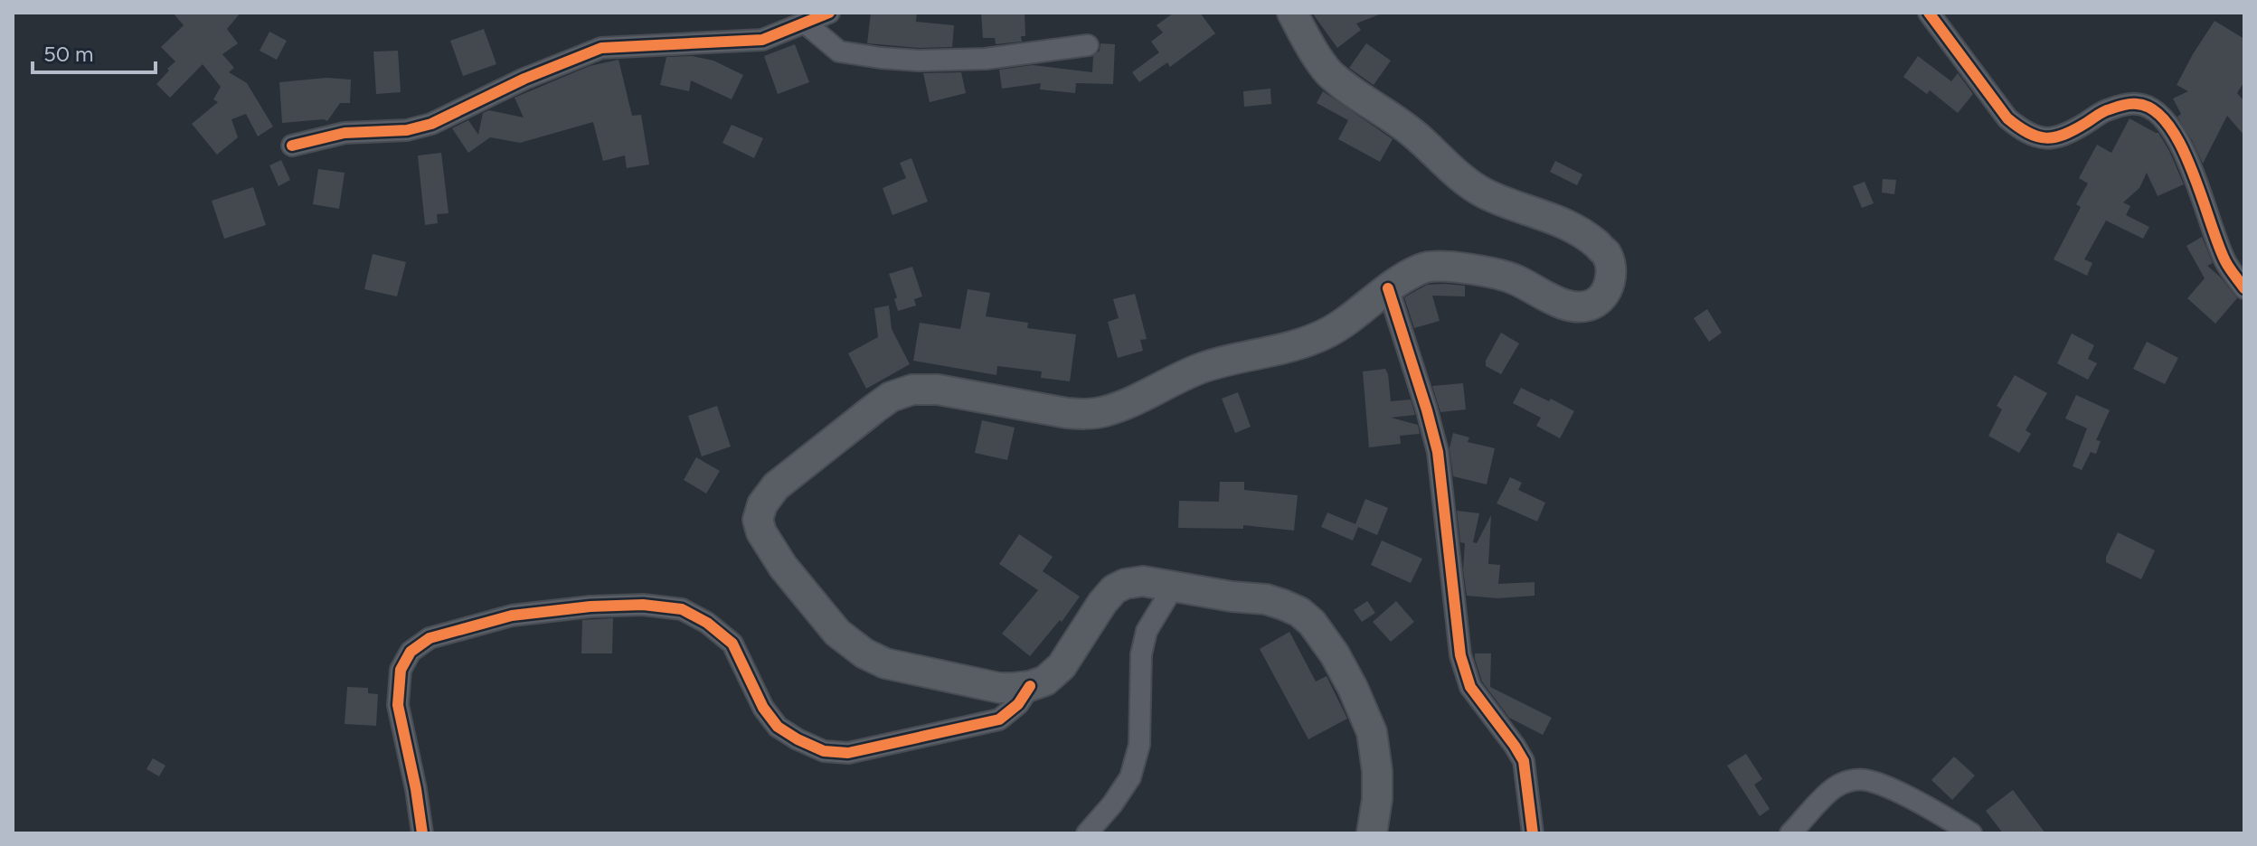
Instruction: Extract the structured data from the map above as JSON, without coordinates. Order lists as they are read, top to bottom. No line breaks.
{"scale_bar":"50 m"}
